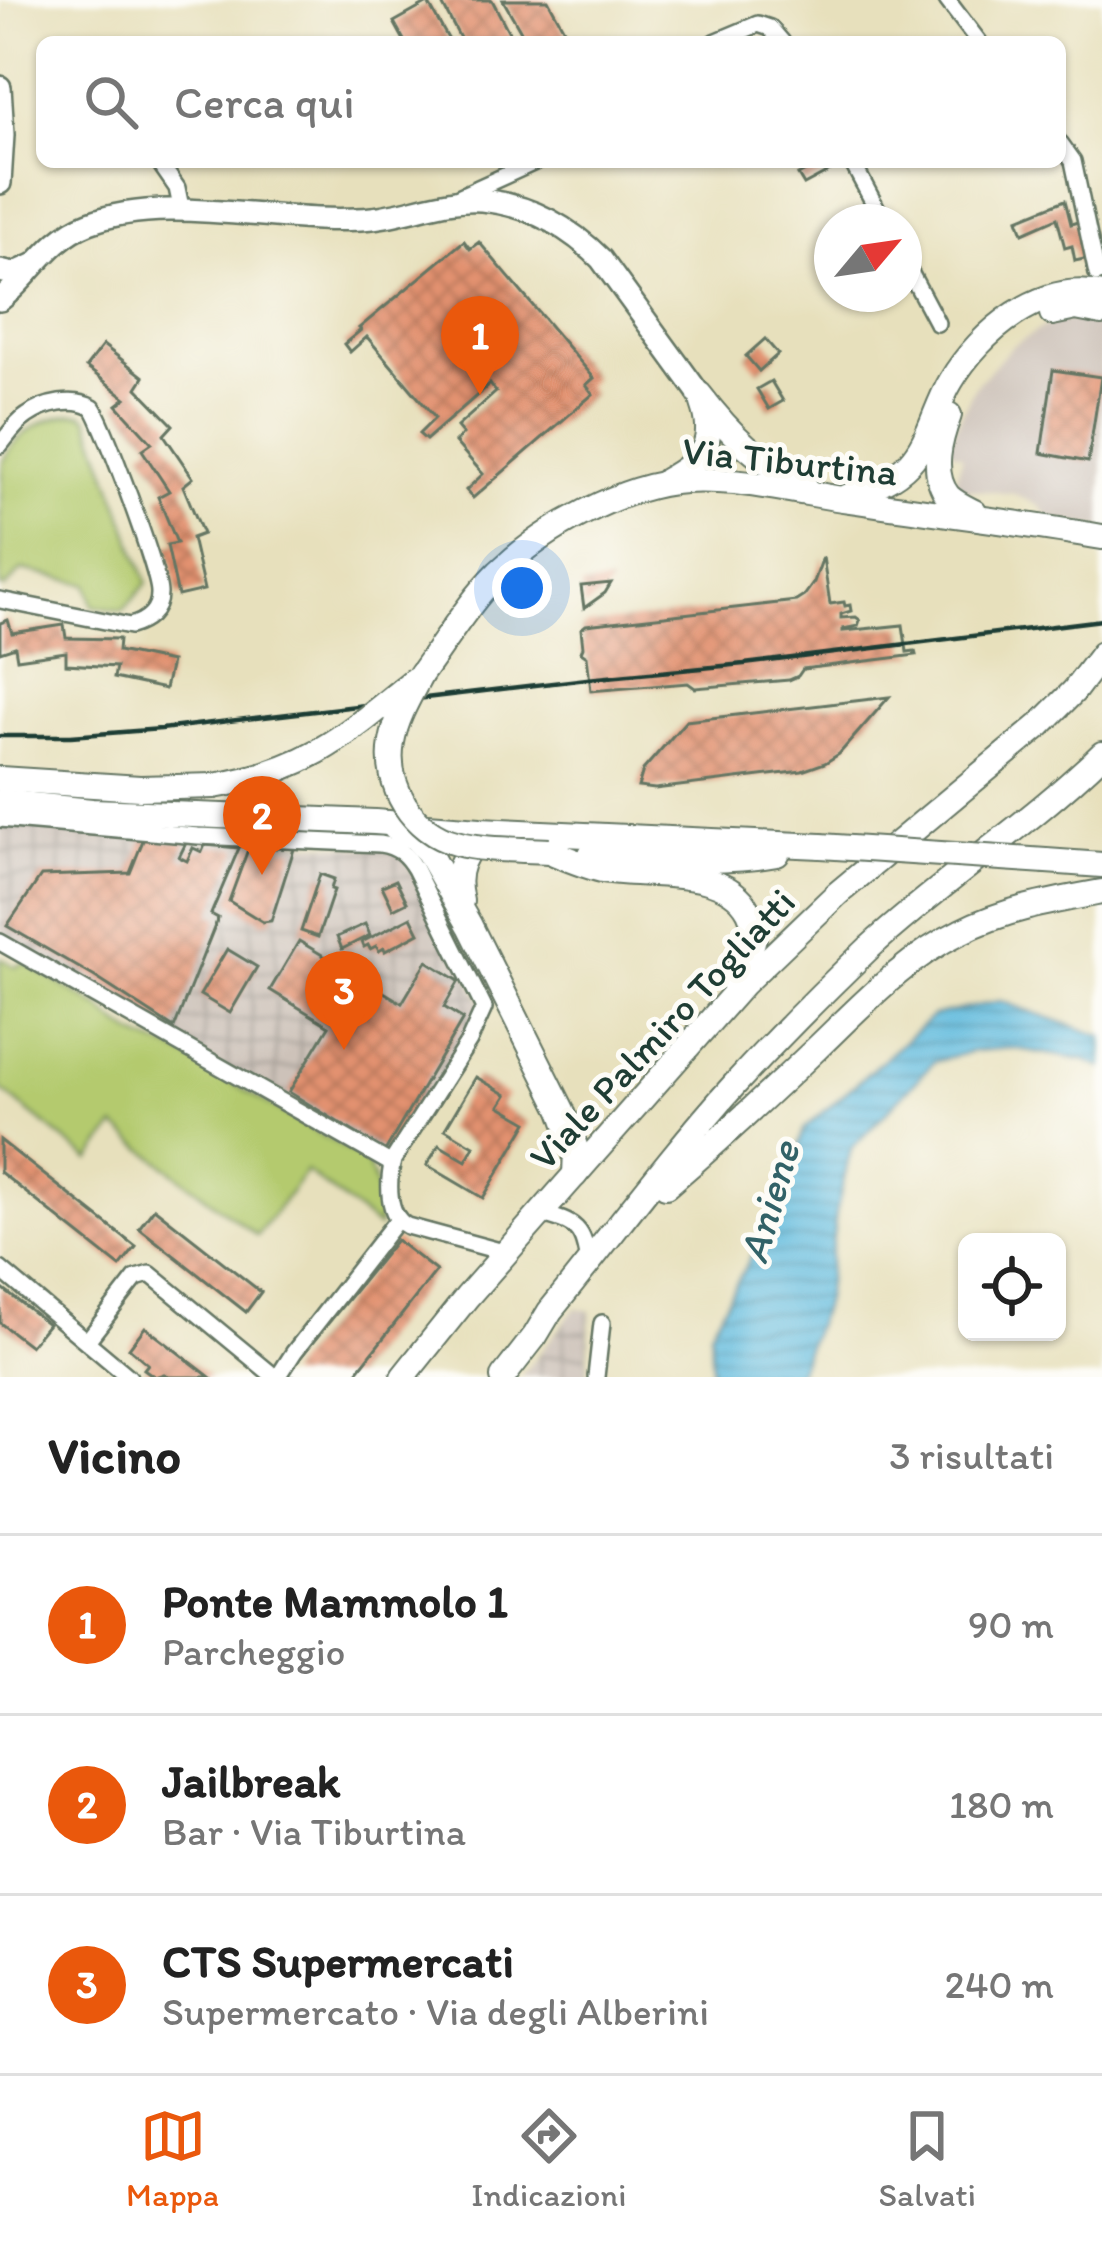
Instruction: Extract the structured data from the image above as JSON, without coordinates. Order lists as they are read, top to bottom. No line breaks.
{"streets":{"main road":["Via Tiburtina","Viale Palmiro Togliatti"]},"water":["Aniene"],"north":"top right","page":{"search":"Cerca qui","pins":["1","2","3"],"heading":["Vicino","3 risultati"],"list":[{"mark":"1","name":"Ponte Mammolo 1","note":"Parcheggio","value":"90 m"},{"mark":"2","name":"Jailbreak","note":"Bar · Via Tiburtina","value":"180 m"},{"mark":"3","name":"CTS Supermercati","note":"Supermercato · Via degli Alberini","value":"240 m"}],"nav":["Mappa","Indicazioni","Salvati"]}}
